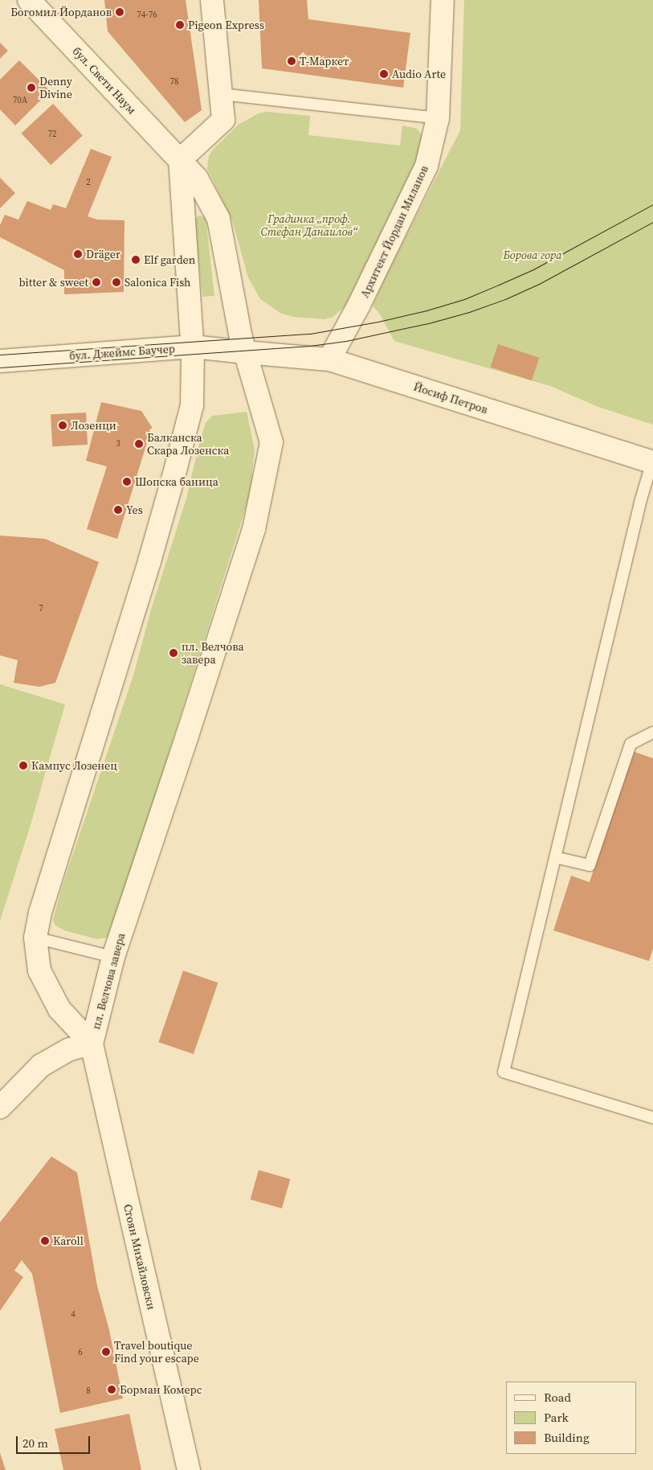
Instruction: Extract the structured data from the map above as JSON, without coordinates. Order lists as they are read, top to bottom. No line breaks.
{"streets":{"street":["бул. Свети Наум","Архитект Йордан Миланов","бул. Джеймс Баучер","Йосиф Петров","пл. Велчова завера","Стоян Михайловски"]},"crossings":[["бул. Свети Наум","бул. Джеймс Баучер"],["бул. Свети Наум","Йосиф Петров"],["бул. Свети Наум","пл. Велчова завера"],["Архитект Йордан Миланов","Йосиф Петров"],["бул. Джеймс Баучер","Йосиф Петров"],["бул. Джеймс Баучер","пл. Велчова завера"],["Йосиф Петров","пл. Велчова завера"],["пл. Велчова завера","Стоян Михайловски"]],"parks":["Градинка „проф. Стефан Данаилов“","Борова гора"],"places":["Богомил Йорданов","Pigeon Express","Т-Маркет","Audio Arte","Denny Divine","Dräger","Elf garden","bitter & sweet","Salonica Fish","Лозенци","Балканска Скара Лозенска","Шопска баница","Yes","пл. Велчова завера","Кампус Лозенец","Karoll","Travel boutique Find your escape","Борман Комерс"],"house_numbers":["74-76","78","70A","72","2","3","7","4","6","8"],"legend":["Road","Park","Building"],"scale_bar":"20 m"}
